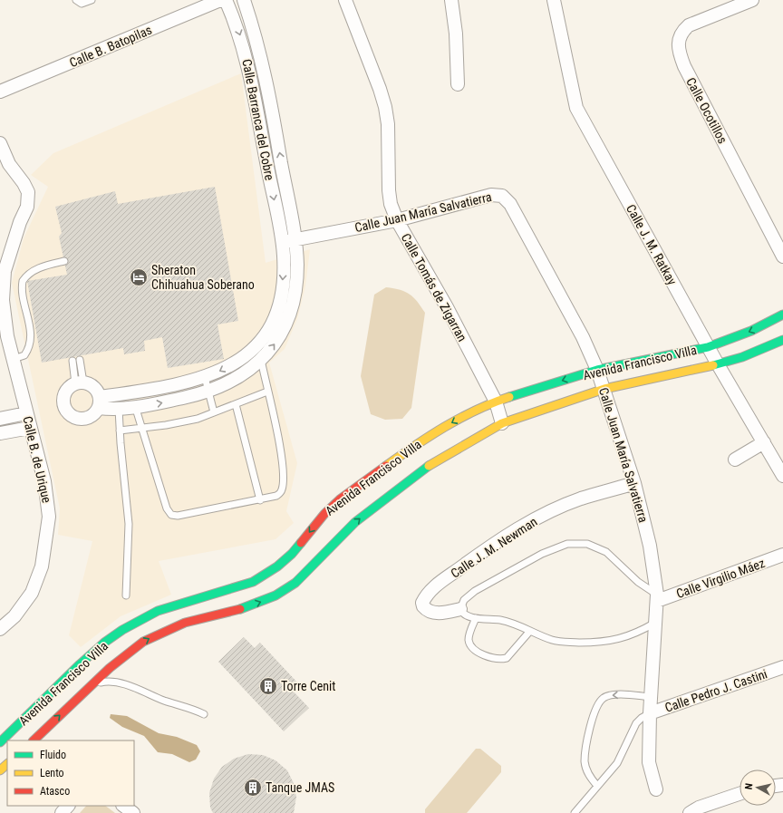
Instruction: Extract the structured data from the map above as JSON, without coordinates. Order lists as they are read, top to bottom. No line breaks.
{"streets":{"main road":["Avenida Francisco Villa"],"street":["Calle B. Batopilas","Calle Ocotillos","Calle Barranca del Cobre","Calle Juan María Salvatierra","Calle J. M. Ratkay","Calle Tomás de Zigarran","Calle B. de Urique","Calle J. M. Newman","Calle Virgilio Máez","Calle Pedro J. Castini"]},"crossings":[["Calle Barranca del Cobre","Calle Juan María Salvatierra"],["Calle Juan María Salvatierra","Calle Tomás de Zigarran"],["Calle Juan María Salvatierra","Avenida Francisco Villa"],["Calle Juan María Salvatierra","Calle J. M. Newman"],["Calle Juan María Salvatierra","Calle Virgilio Máez"],["Calle Juan María Salvatierra","Calle Pedro J. Castini"],["Calle J. M. Ratkay","Avenida Francisco Villa"],["Calle Tomás de Zigarran","Avenida Francisco Villa"]],"places":{"hotel":["Sheraton Chihuahua Soberano"],"building":["Torre Cenit","Tanque JMAS"]},"legend":["Fluido","Lento","Atasco"],"north":"left"}
